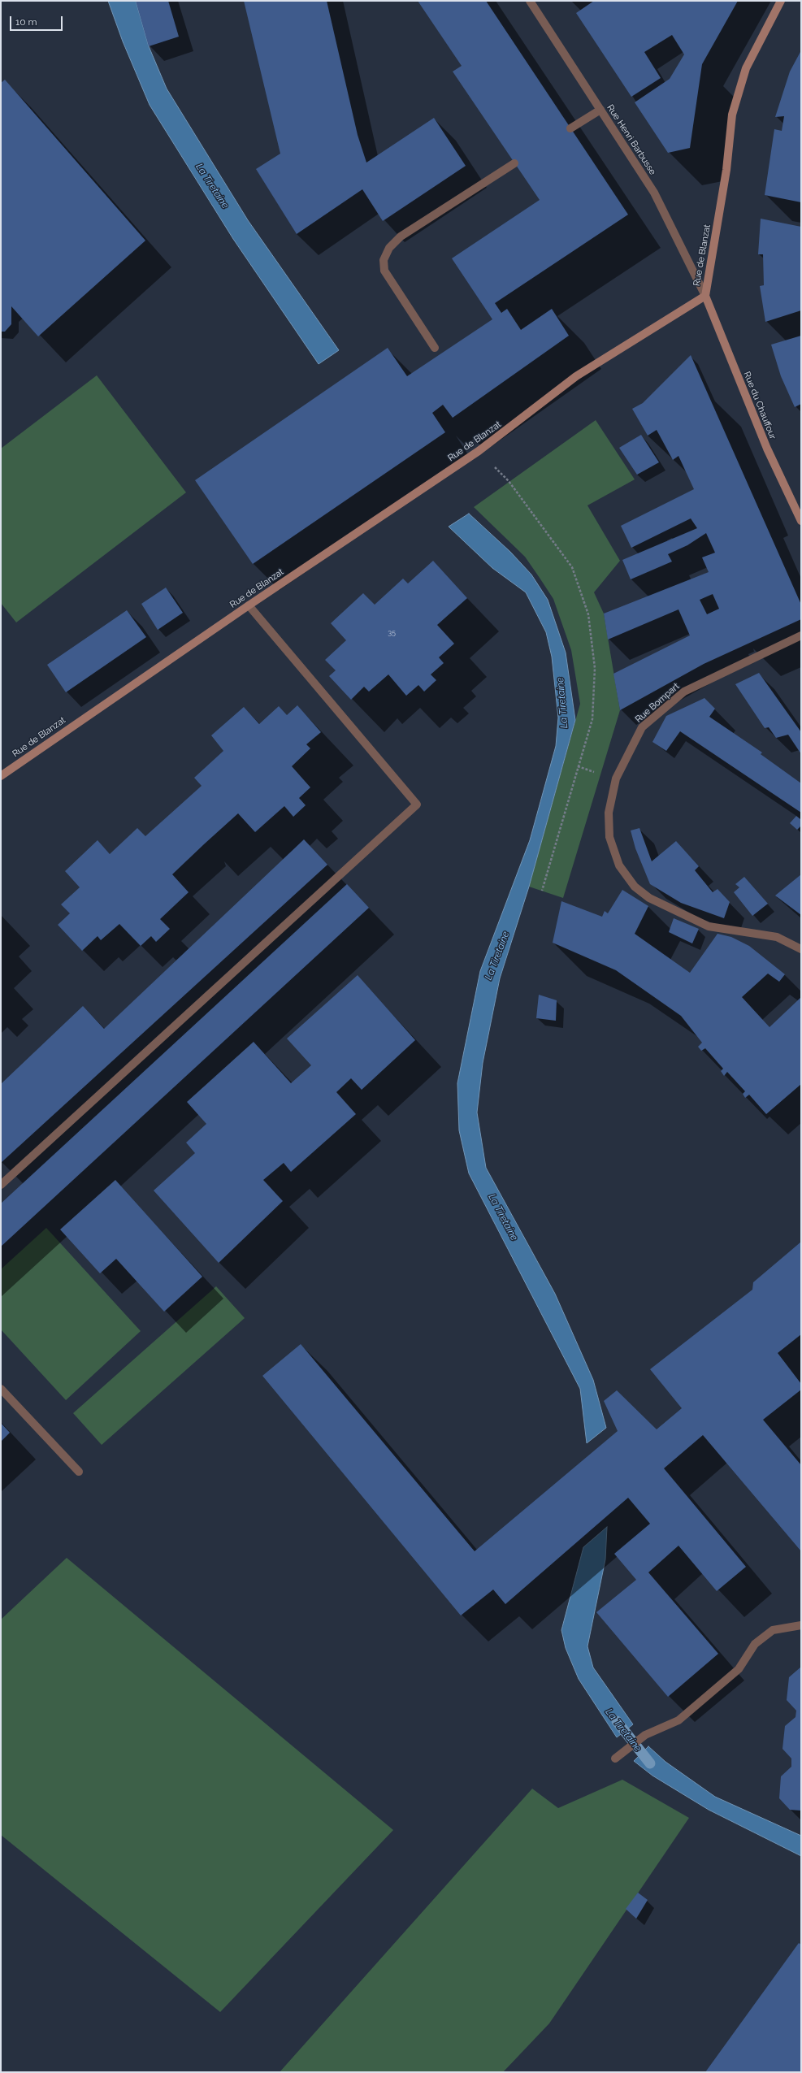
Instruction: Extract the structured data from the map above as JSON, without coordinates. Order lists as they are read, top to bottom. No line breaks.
{"streets":{"street":["Rue Henri Barbusse","Rue de Blanzat","Rue du Chauffour","Rue Bompart"]},"crossings":[["Rue Henri Barbusse","Rue de Blanzat"],["Rue Henri Barbusse","Rue du Chauffour"],["Rue de Blanzat","Rue du Chauffour"]],"water":["La Tiretaine"],"house_numbers":["35"],"scale_bar":"10 m"}
